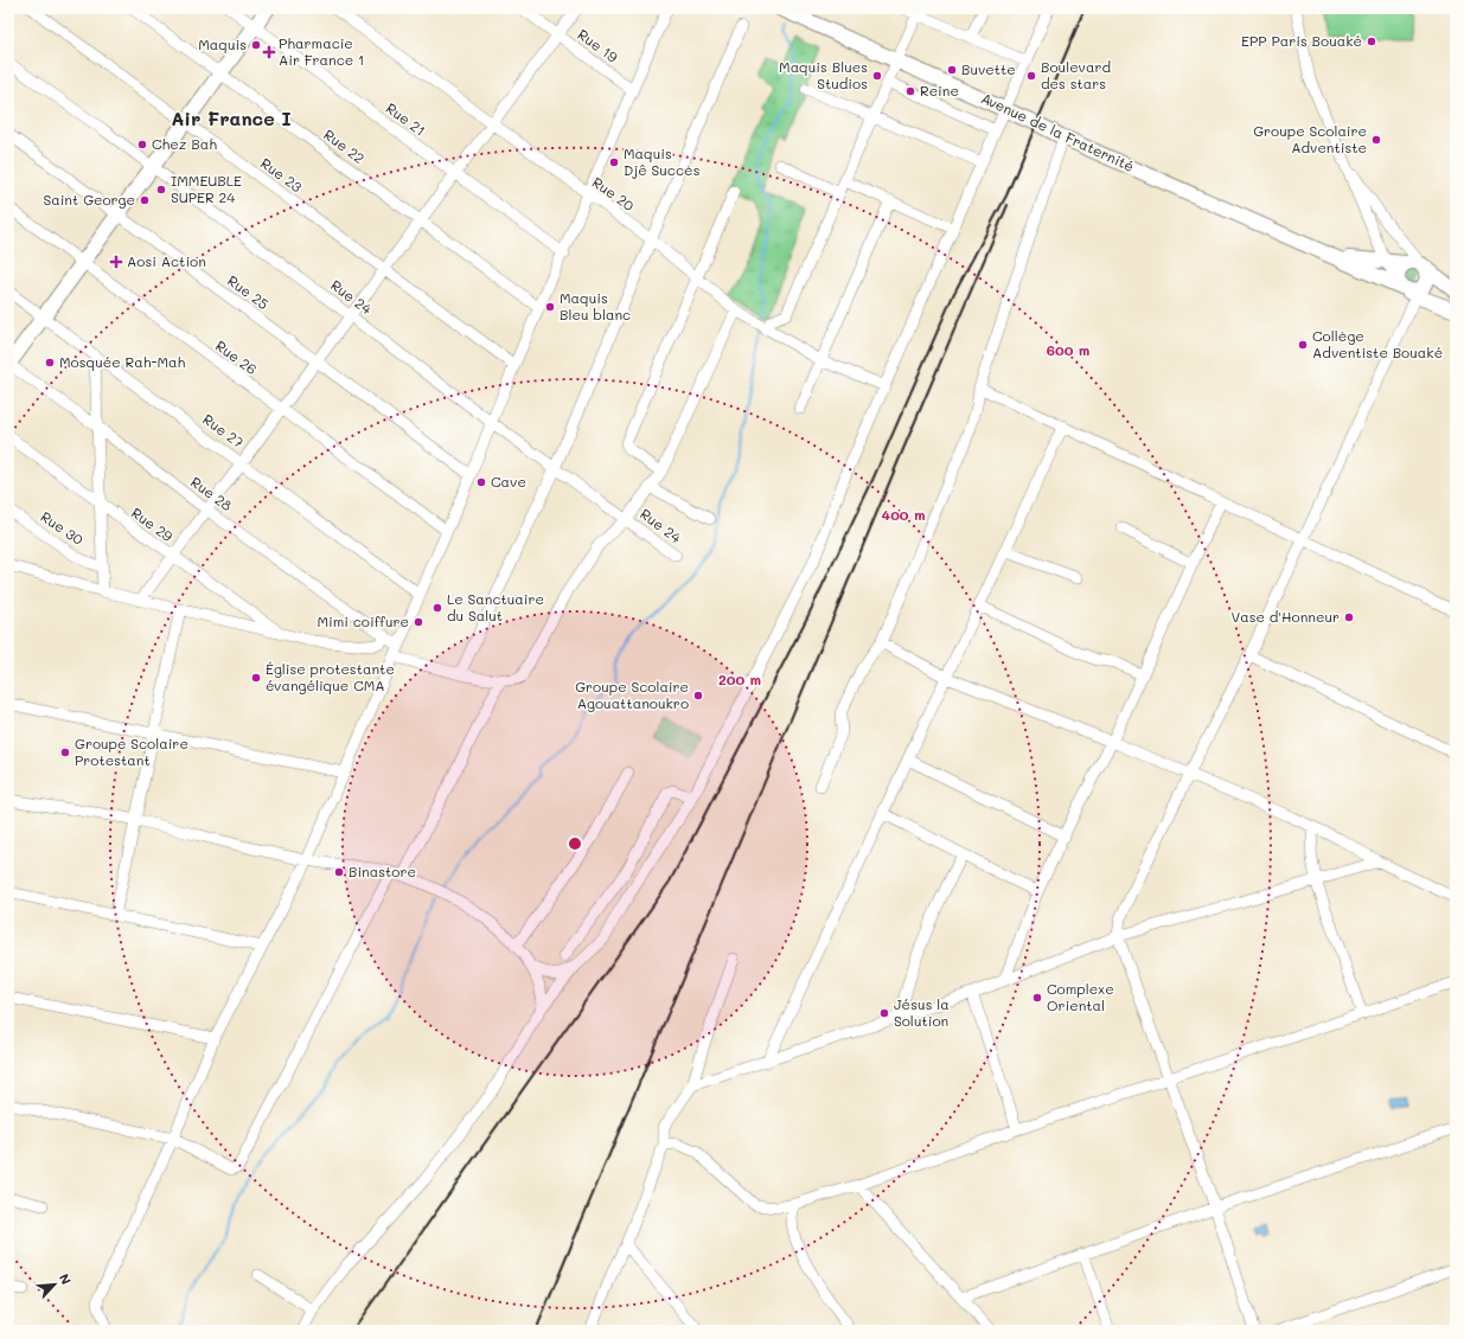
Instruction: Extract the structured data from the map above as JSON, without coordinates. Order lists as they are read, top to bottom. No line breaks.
{"streets":{"main road":["Avenue de la Fraternité"],"street":["Rue 19","Rue 21","Rue 22","Rue 23","Rue 20","Rue 25","Rue 24","Rue 26","Rue 27","Rue 28","Rue 29","Rue 30"]},"districts":["Air France I"],"places":{"other":["EPP Paris Bouaké","Maquis","Buvette","Maquis Blues Studios","Boulevard des stars","Reine","Groupe Scolaire Adventiste","Chez Bah","Maquis Djê Succès","IMMEUBLE SUPER 24","Saint George","Maquis Bleu blanc","Collège Adventiste Bouaké","Mosquée Rah-Mah","Cave","Le Sanctuaire du Salut","Vase d'Honneur","Mimi coiffure","Église protestante évangélique CMA","Groupe Scolaire Agouattanoukro","Groupe Scolaire Protestant","Binastore","Complexe Oriental","Jésus la Solution"],"health":["Pharmacie Air France 1","Aosi Action"]},"north":"top right","rings":["600 m","400 m","200 m"]}
